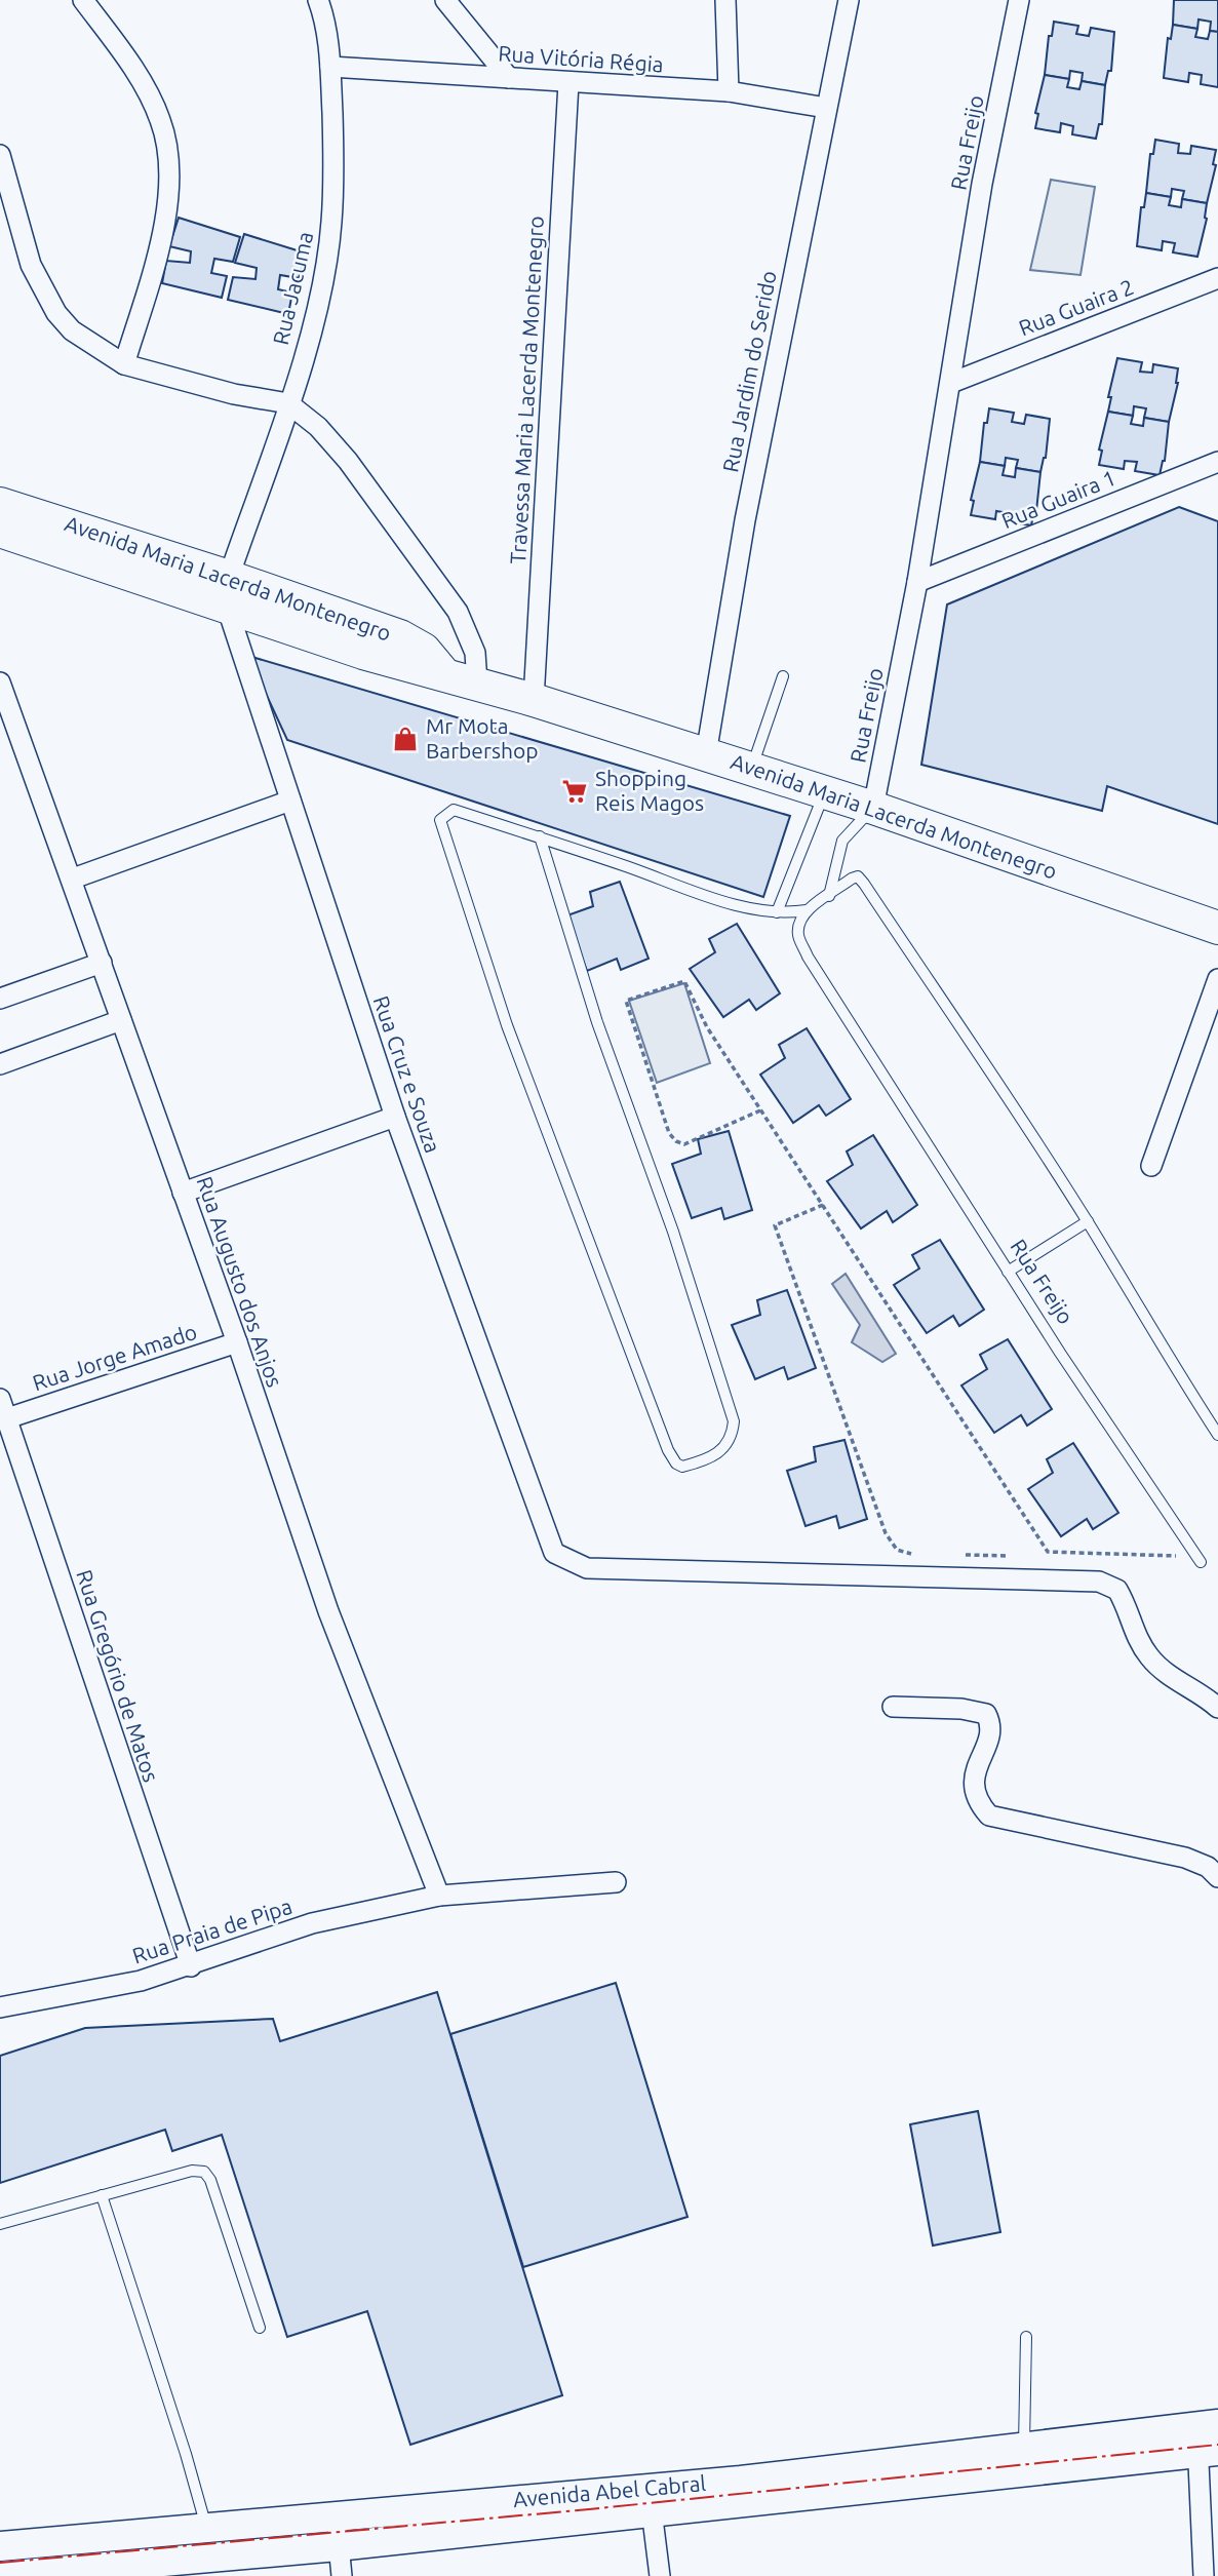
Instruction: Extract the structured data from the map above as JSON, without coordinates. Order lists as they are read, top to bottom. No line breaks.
{"streets":{"main road":["Avenida Maria Lacerda Montenegro","Avenida Abel Cabral"],"street":["Rua Vitória Régia","Rua Freijo","Rua Jacuma","Rua Guaira 2","Rua Jardim do Serido","Travessa Maria Lacerda Montenegro","Rua Guaira 1","Rua Cruz e Souza","Rua Augusto dos Anjos","Rua Jorge Amado","Rua Gregório de Matos","Rua Praia de Pipa"]},"crossings":[["Rua Vitória Régia","Rua Jacuma"],["Rua Vitória Régia","Rua Jardim do Serido"],["Rua Vitória Régia","Travessa Maria Lacerda Montenegro"],["Rua Freijo","Rua Guaira 2"],["Rua Freijo","Rua Guaira 1"],["Rua Freijo","Avenida Maria Lacerda Montenegro"],["Rua Jacuma","Avenida Maria Lacerda Montenegro"],["Rua Jacuma","Rua Cruz e Souza"],["Rua Jardim do Serido","Avenida Maria Lacerda Montenegro"],["Travessa Maria Lacerda Montenegro","Avenida Maria Lacerda Montenegro"],["Avenida Maria Lacerda Montenegro","Rua Cruz e Souza"],["Rua Augusto dos Anjos","Rua Jorge Amado"],["Rua Augusto dos Anjos","Rua Praia de Pipa"],["Rua Jorge Amado","Rua Gregório de Matos"],["Rua Gregório de Matos","Rua Praia de Pipa"]],"places":{"shop":["Mr Mota Barbershop"],"supermarket":["Shopping Reis Magos"]}}
